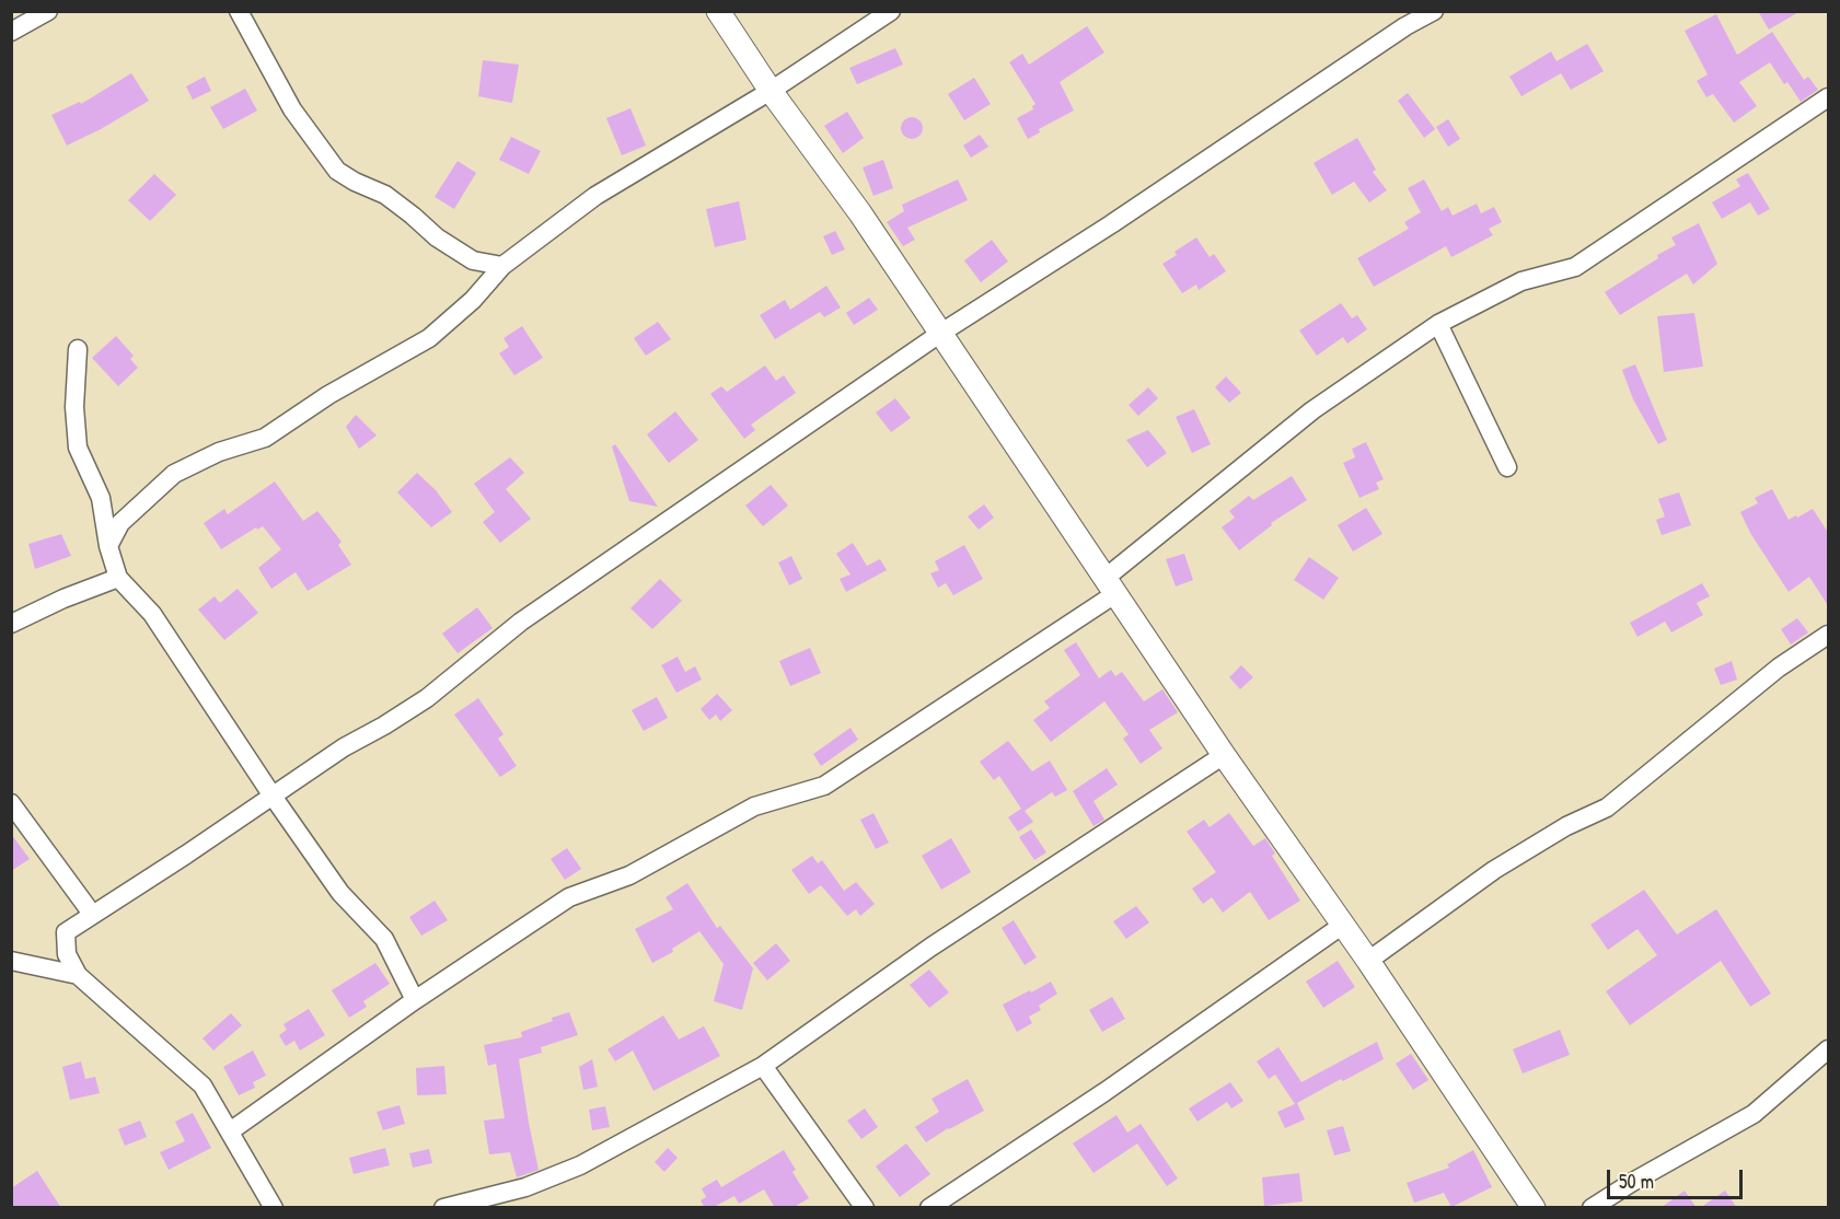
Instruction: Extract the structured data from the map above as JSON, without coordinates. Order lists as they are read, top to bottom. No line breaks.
{"scale_bar":"50 m"}
